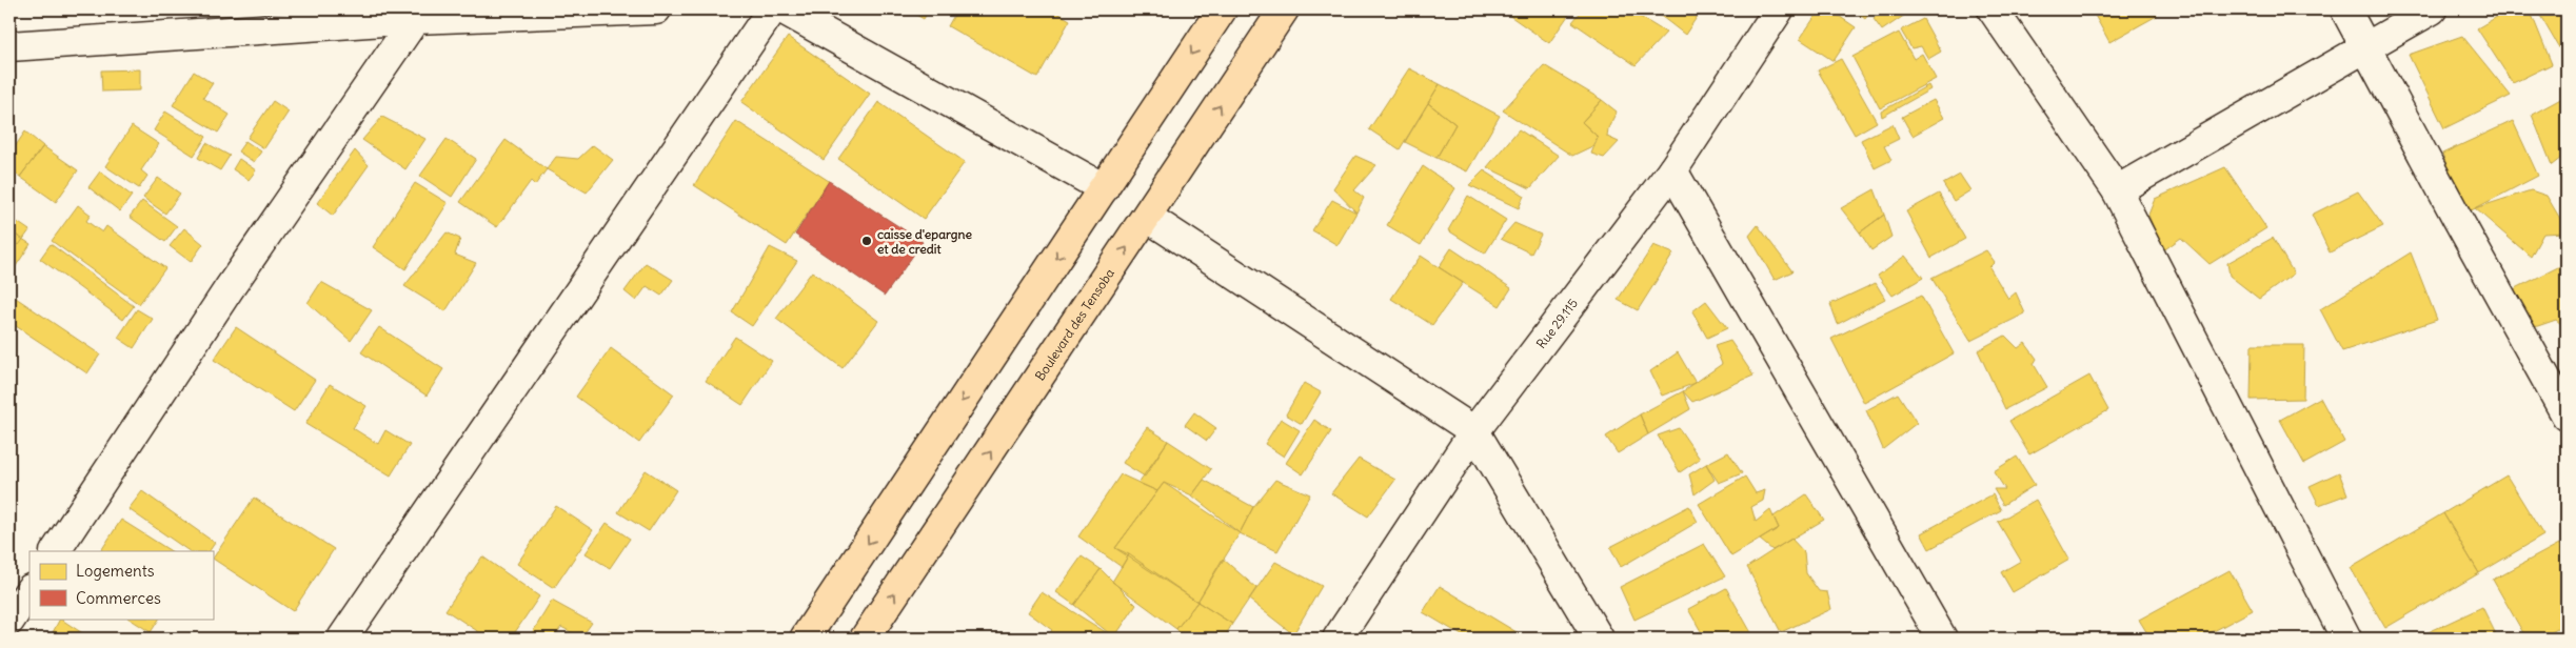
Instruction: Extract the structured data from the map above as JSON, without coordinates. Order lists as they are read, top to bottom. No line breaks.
{"streets":{"main road":["Boulevard des Tensoba"],"street":["Rue 29.115"]},"places":["caisse d'epargne et de credit"],"legend":["Logements","Commerces"]}
